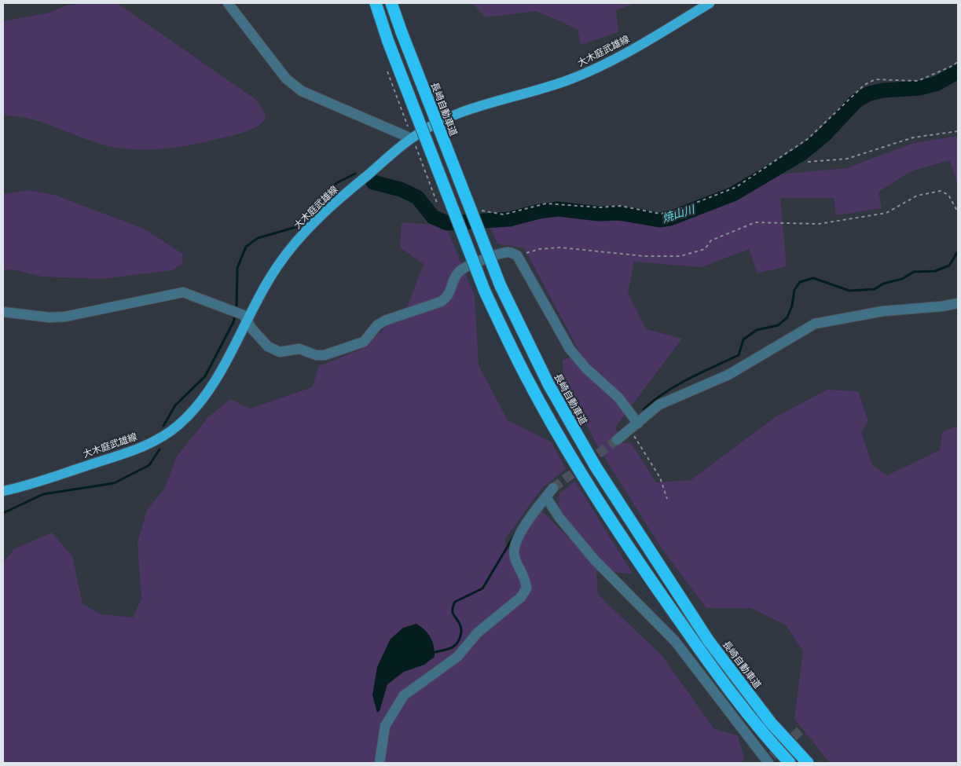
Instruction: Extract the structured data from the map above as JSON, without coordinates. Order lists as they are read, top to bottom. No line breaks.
{"streets":{"highway":["長崎自動車道"],"main road":["大木庭武雄線"]},"water":["焼山川"]}
